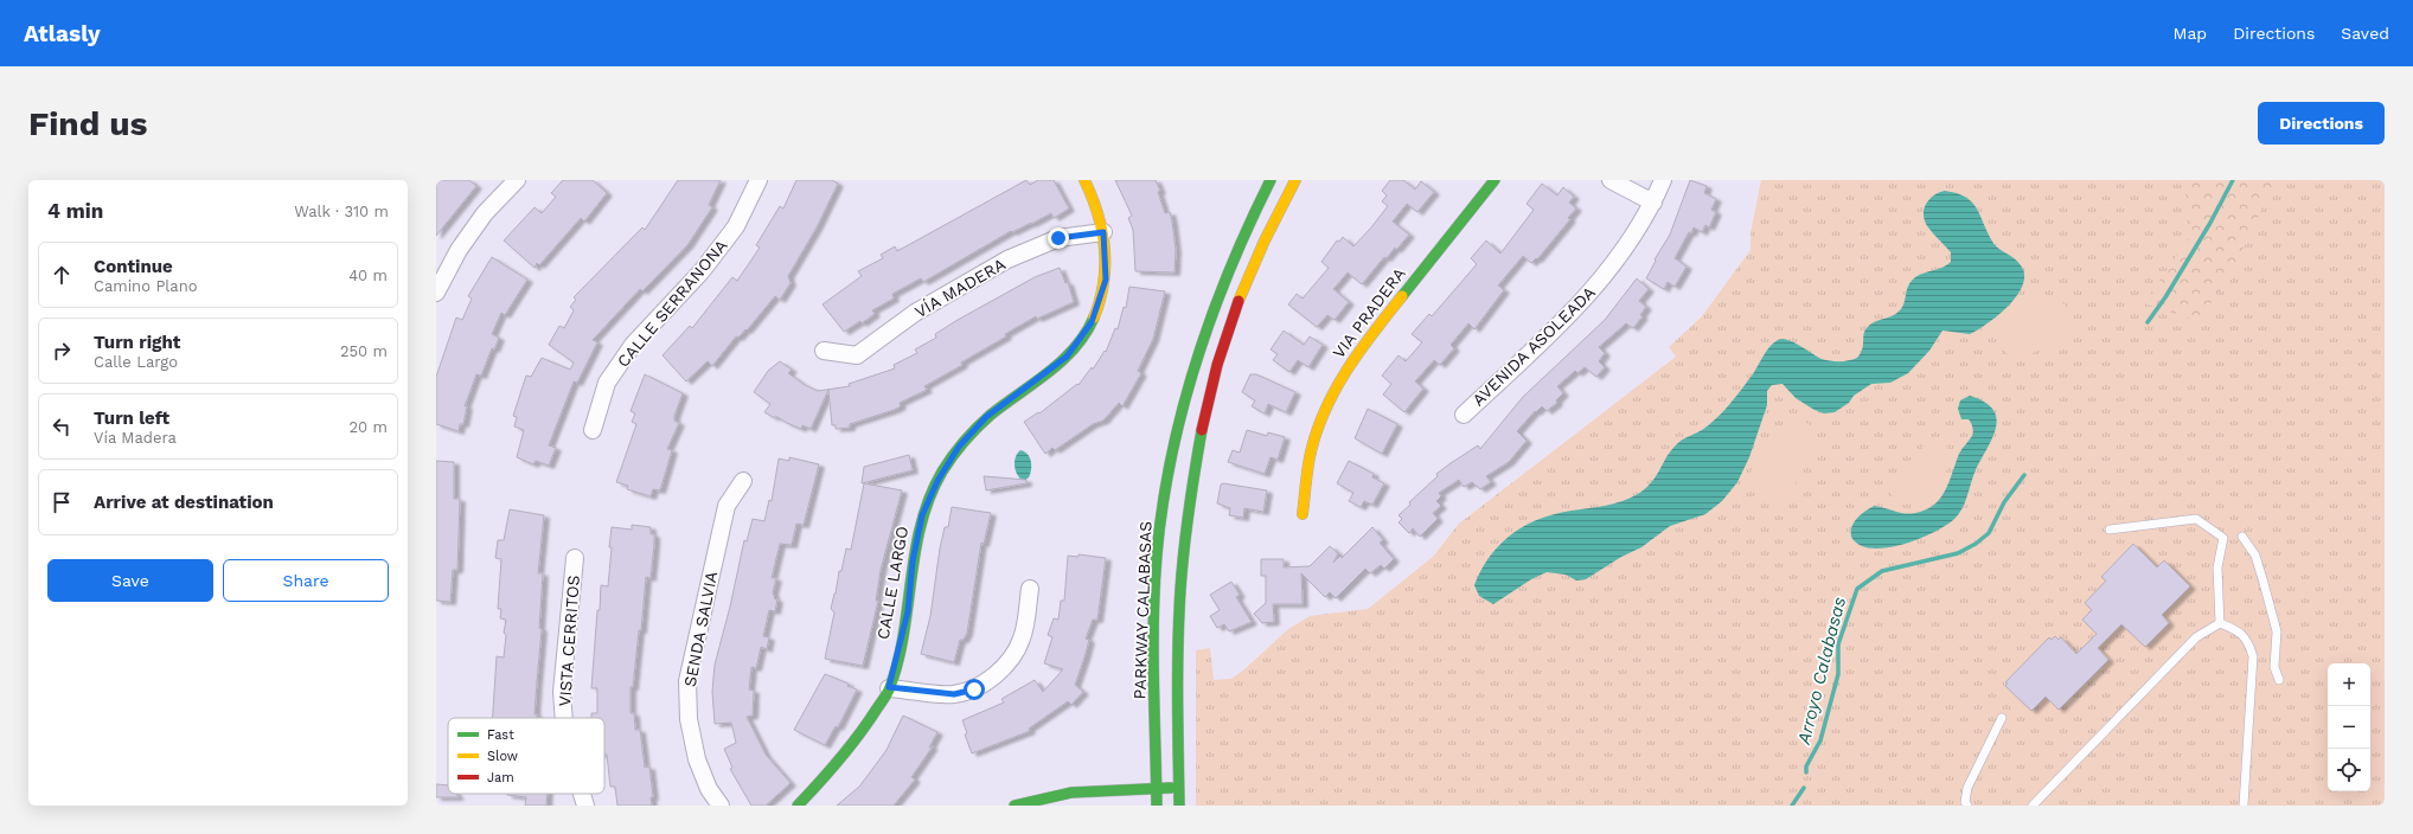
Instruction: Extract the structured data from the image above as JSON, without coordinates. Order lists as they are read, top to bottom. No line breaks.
{"streets":{"street":["VÍA MADERA","CALLE SERRANONA","VIA PRADERA","AVENIDA ASOLEADA","CALLE LARGO","PARKWAY CALABASAS","SENDA SALVIA","VISTA CERRITOS"]},"crossings":[["VÍA MADERA","CALLE LARGO"]],"water":["Arroyo Calabasas"],"legend":["Fast","Slow","Jam"],"page":{"header":"Atlasly","nav":["Map","Directions","Saved"],"buttons":["Directions",["Save","Share"]],"title":"Find us","heading":["4 min","Walk · 310 m"],"list":[["Continue","Camino Plano","40 m"],["Turn right","Calle Largo","250 m"],["Turn left","Vía Madera","20 m"],"Arrive at destination"],"map_buttons":["+","−"]}}
